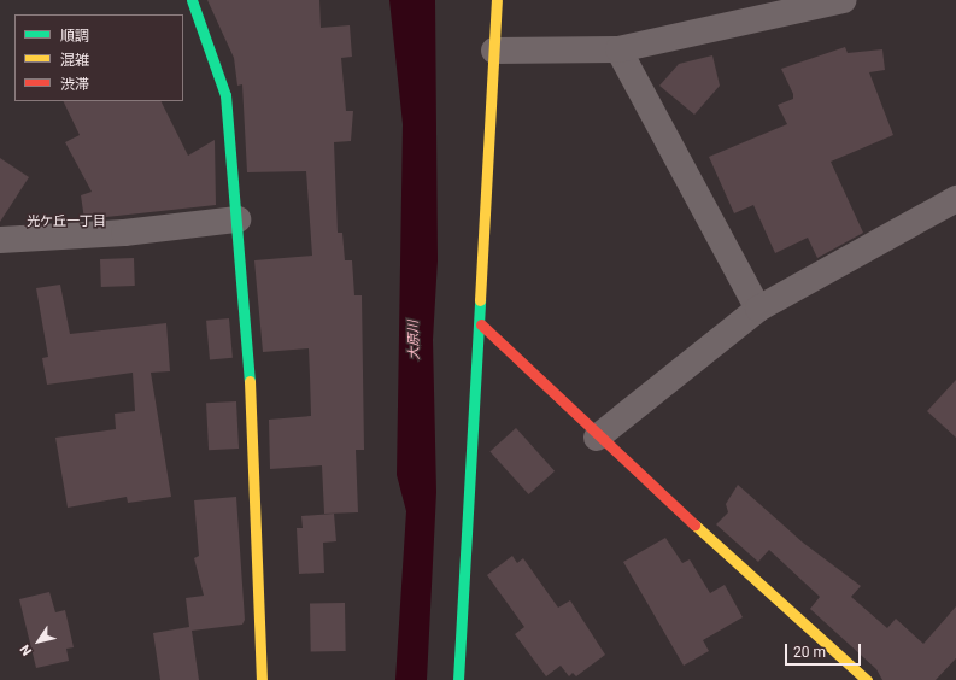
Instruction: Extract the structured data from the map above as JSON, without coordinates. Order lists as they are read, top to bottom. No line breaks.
{"districts":["光ケ丘一丁目"],"water":["大原川"],"legend":["順調","混雑","渋滞"],"scale_bar":"20 m","north":"bottom left"}
